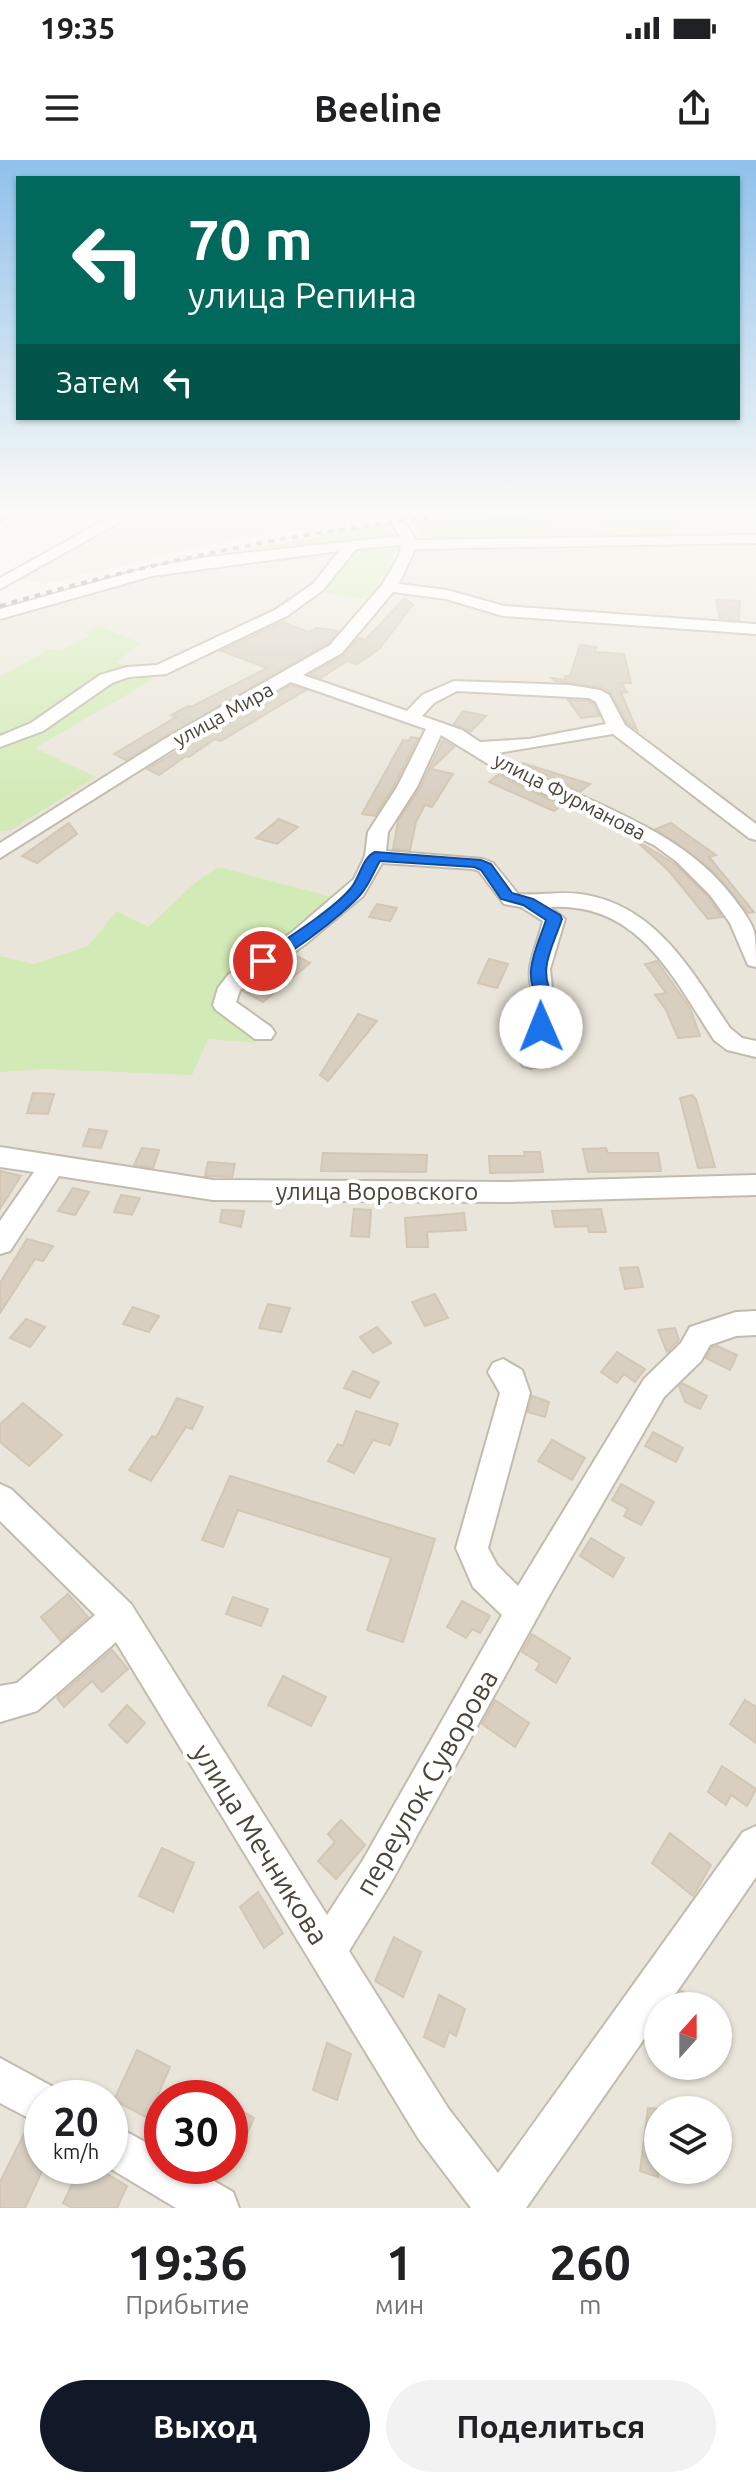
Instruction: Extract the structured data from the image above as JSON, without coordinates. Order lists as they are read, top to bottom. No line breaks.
{"streets":{"street":["улица Мира","улица Фурманова","улица Воровского","переулок Суворова","улица Мечникова"]},"crossings":[["улица Мира","улица Фурманова"],["переулок Суворова","улица Мечникова"]],"north":"top","page":{"status":"19:35","header":"Beeline","turn":["70 m","улица Репина"],"then":"Затем","speed":"20 km/h","limit":"30","eta":["19:36","Прибытие","1","мин","260","m"],"buttons":["Выход","Поделиться"]}}
